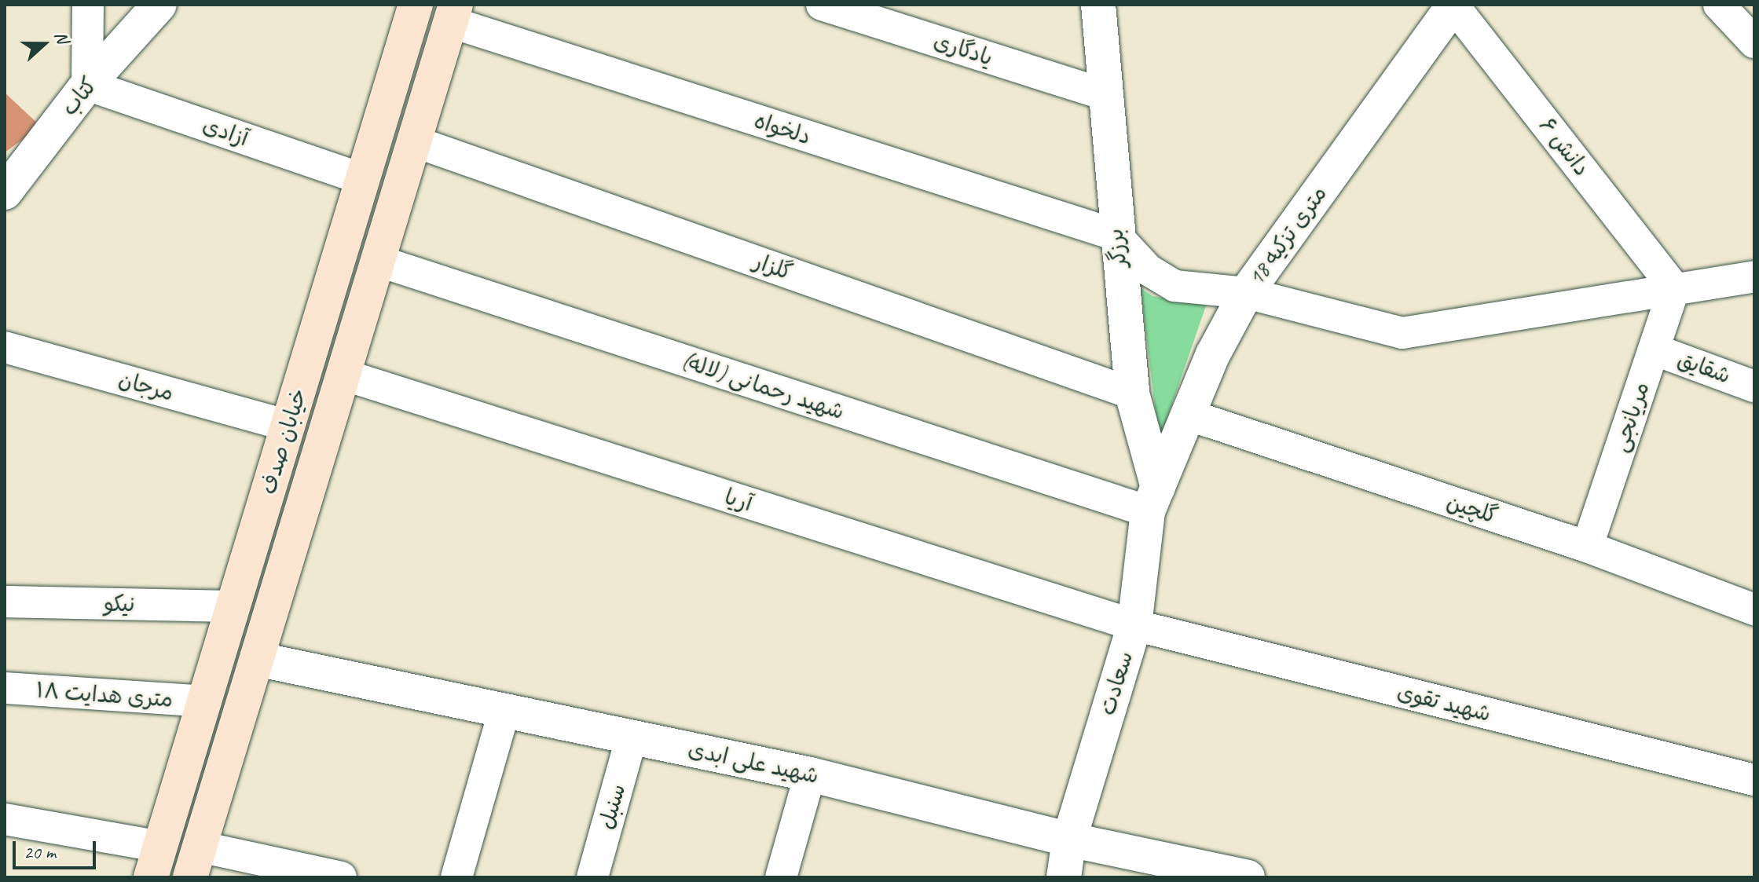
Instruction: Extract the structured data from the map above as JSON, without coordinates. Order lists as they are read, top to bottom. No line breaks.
{"streets":{"main road":["خیابان صدف"],"street":["یادگاری","کتاب","دلخواه","آزادی","دانش ۶","18 متری تزکیه","برزگر","گلزار","شقایق","مرجان","شهید رحمانی (لاله)","مریانجی","آریا","گلچین","نیکو","سعادت","۱۸ متری هدایت","شهید تقوی","شهید علی ابدی","سنبل"]},"crossings":[["یادگاری","برزگر"],["کتاب","آزادی"],["دلخواه","برزگر"],["دلخواه","خیابان صدف"],["آزادی","خیابان صدف"],["دانش ۶","18 متری تزکیه"],["دانش ۶","مریانجی"],["18 متری تزکیه","برزگر"],["18 متری تزکیه","شهید رحمانی (لاله)"],["18 متری تزکیه","گلچین"],["18 متری تزکیه","سعادت"],["برزگر","گلزار"],["برزگر","شهید رحمانی (لاله)"],["برزگر","سعادت"],["گلزار","خیابان صدف"],["شقایق","مریانجی"],["مرجان","خیابان صدف"],["شهید رحمانی (لاله)","خیابان صدف"],["شهید رحمانی (لاله)","سعادت"],["مریانجی","گلچین"],["خیابان صدف","آریا"],["خیابان صدف","نیکو"],["خیابان صدف","۱۸ متری هدایت"],["خیابان صدف","شهید علی ابدی"],["آریا","سعادت"],["آریا","شهید تقوی"],["سعادت","شهید تقوی"],["سعادت","شهید علی ابدی"],["شهید علی ابدی","سنبل"]],"scale_bar":"20 m","north":"right"}
